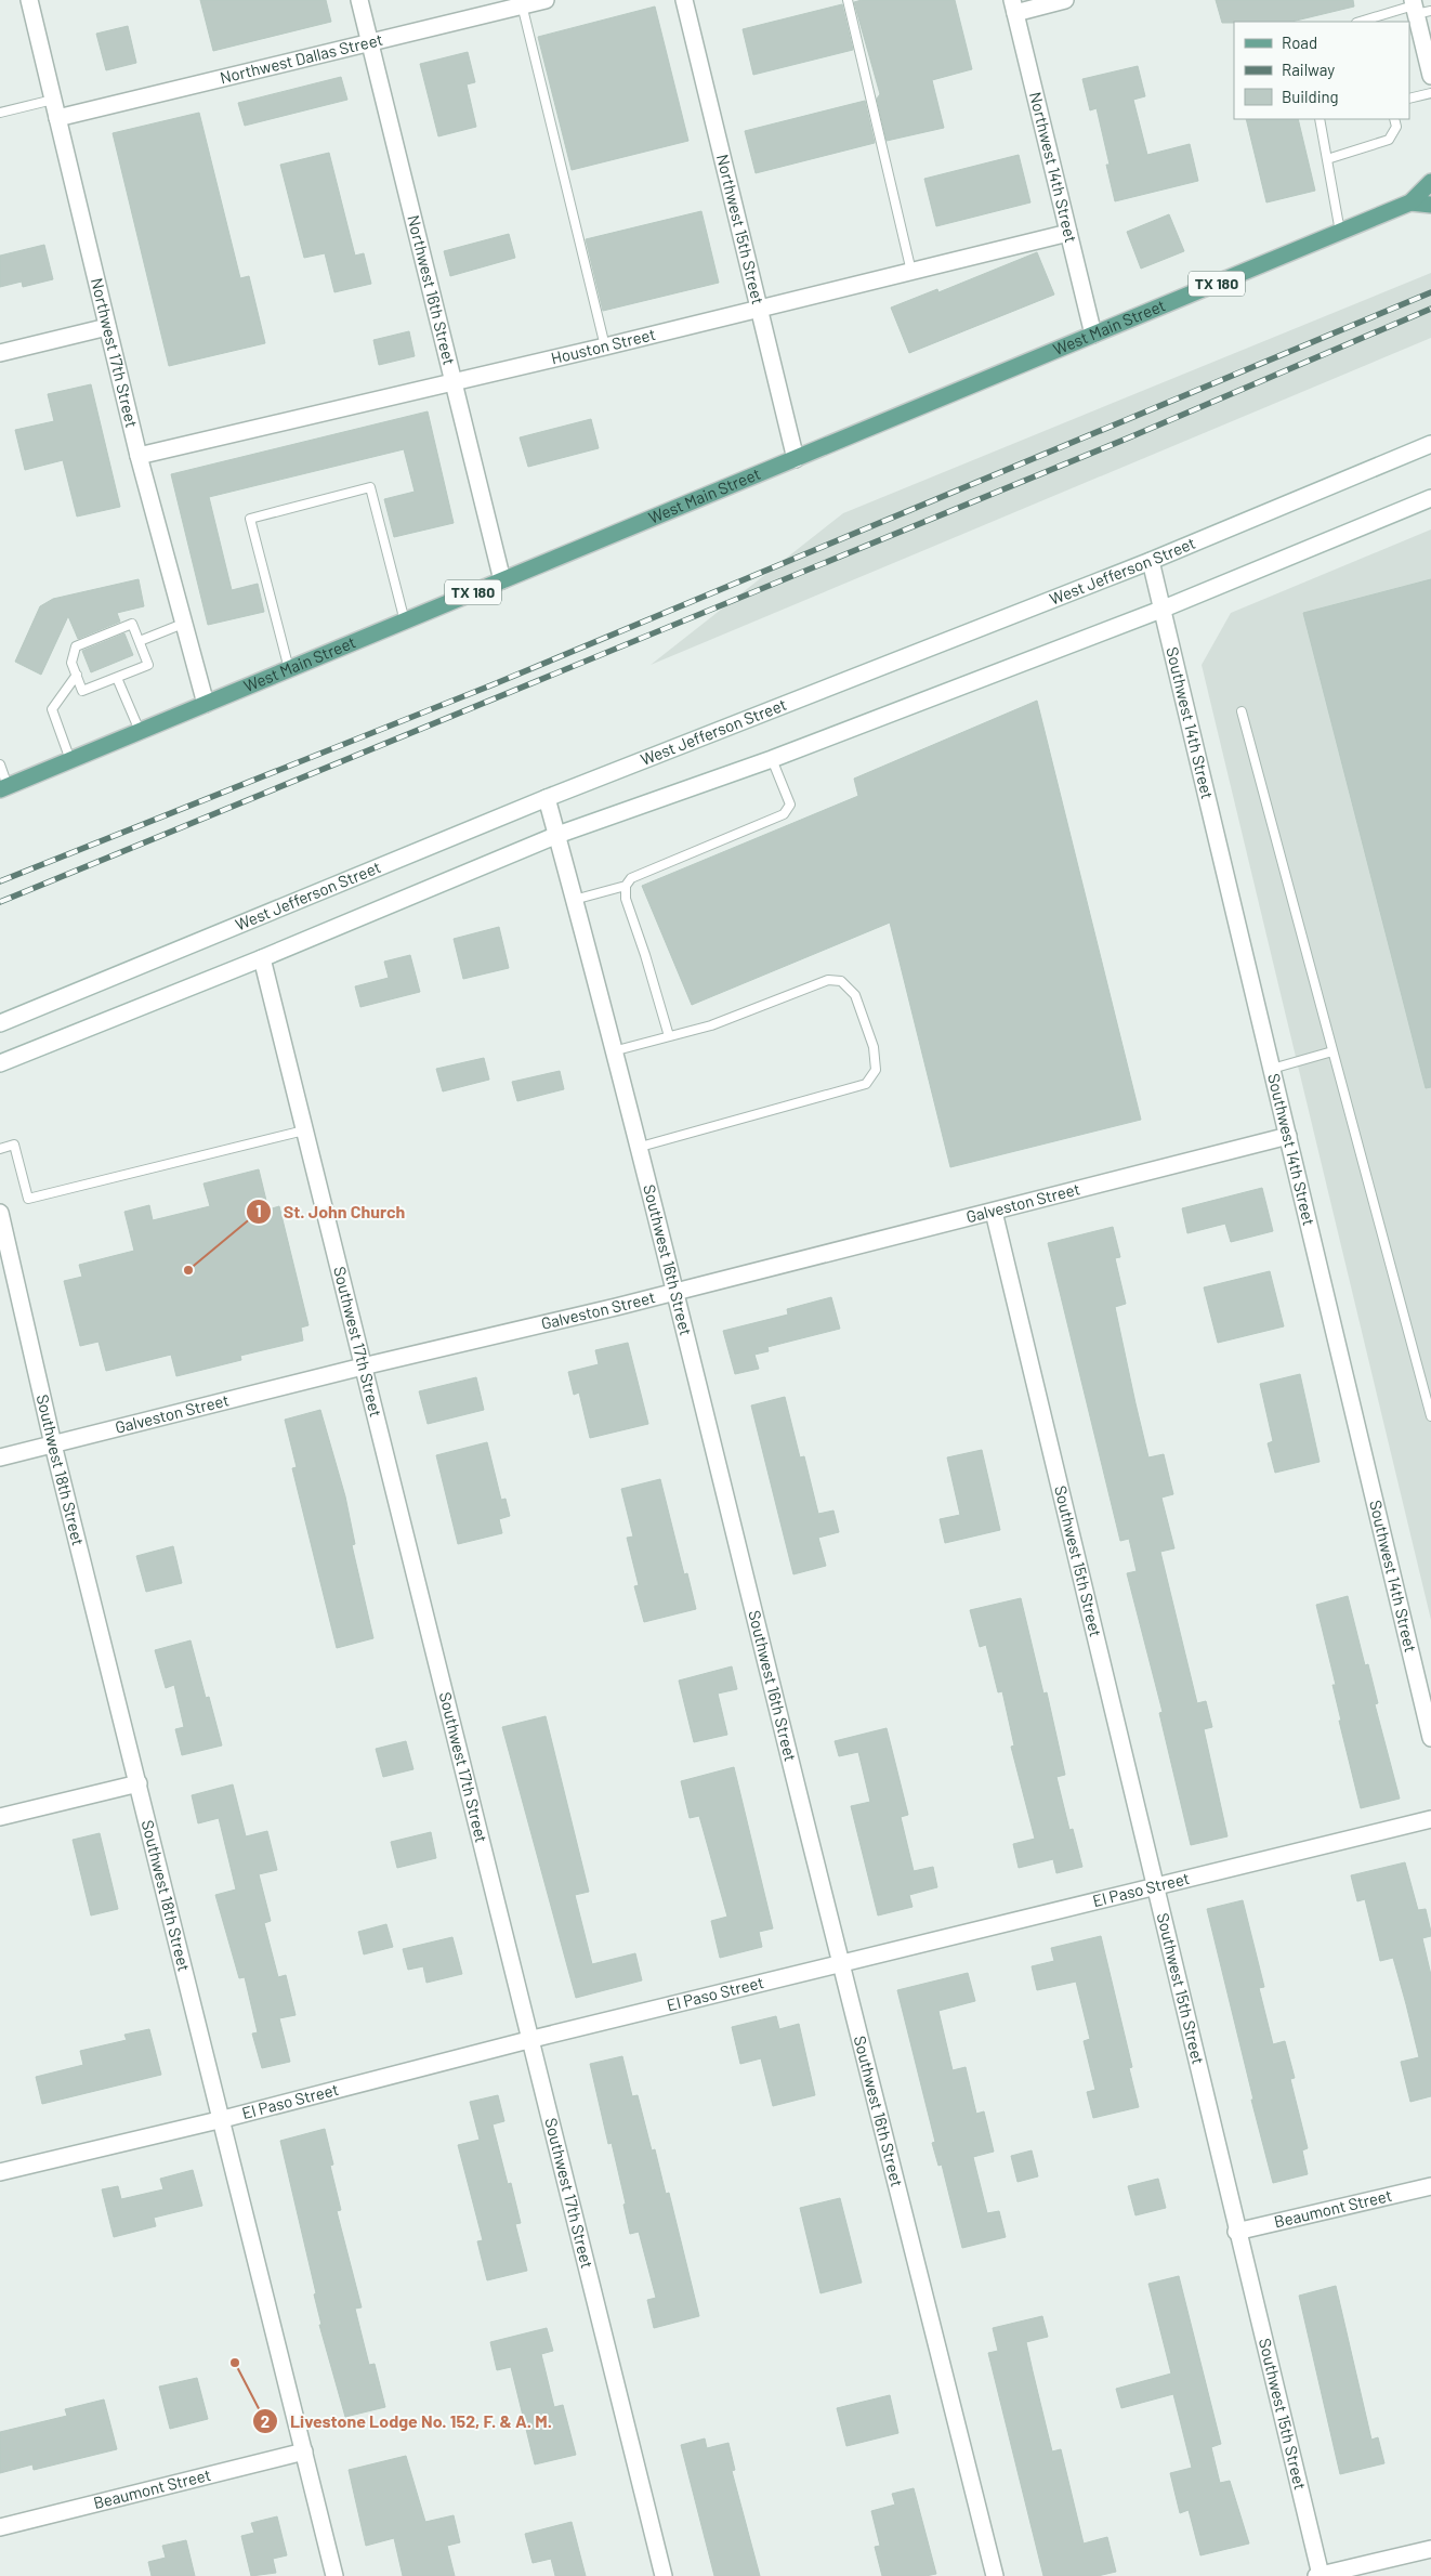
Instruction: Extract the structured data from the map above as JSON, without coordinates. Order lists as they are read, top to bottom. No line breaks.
{"streets":{"main road":["TX 180","West Main Street"],"street":["Northwest Dallas Street","Northwest 14th Street","Northwest 15th Street","Northwest 16th Street","Houston Street","Northwest 17th Street","West Jefferson Street","Southwest 14th Street","Galveston Street","Southwest 16th Street","Southwest 17th Street","Southwest 18th Street","Southwest 15th Street","El Paso Street","Beaumont Street"]},"crossings":[["Northwest Dallas Street","Northwest 16th Street"],["Northwest Dallas Street","Northwest 17th Street"],["Northwest 14th Street","West Main Street"],["Northwest 14th Street","Houston Street"],["Northwest 15th Street","West Main Street"],["Northwest 15th Street","Houston Street"],["Northwest 16th Street","West Main Street"],["Northwest 16th Street","Houston Street"],["West Main Street","Northwest 17th Street"],["Houston Street","Northwest 17th Street"],["West Jefferson Street","Southwest 14th Street"],["West Jefferson Street","Southwest 16th Street"],["Southwest 14th Street","Galveston Street"],["Galveston Street","Southwest 16th Street"],["Galveston Street","Southwest 17th Street"],["Galveston Street","Southwest 18th Street"],["Galveston Street","Southwest 15th Street"],["Southwest 16th Street","El Paso Street"],["Southwest 17th Street","El Paso Street"],["Southwest 18th Street","El Paso Street"],["Southwest 18th Street","Beaumont Street"],["Southwest 15th Street","El Paso Street"],["Southwest 15th Street","Beaumont Street"]],"places":["St. John Church","Livestone Lodge No. 152, F. & A. M."],"legend":["Road","Railway","Building"]}
